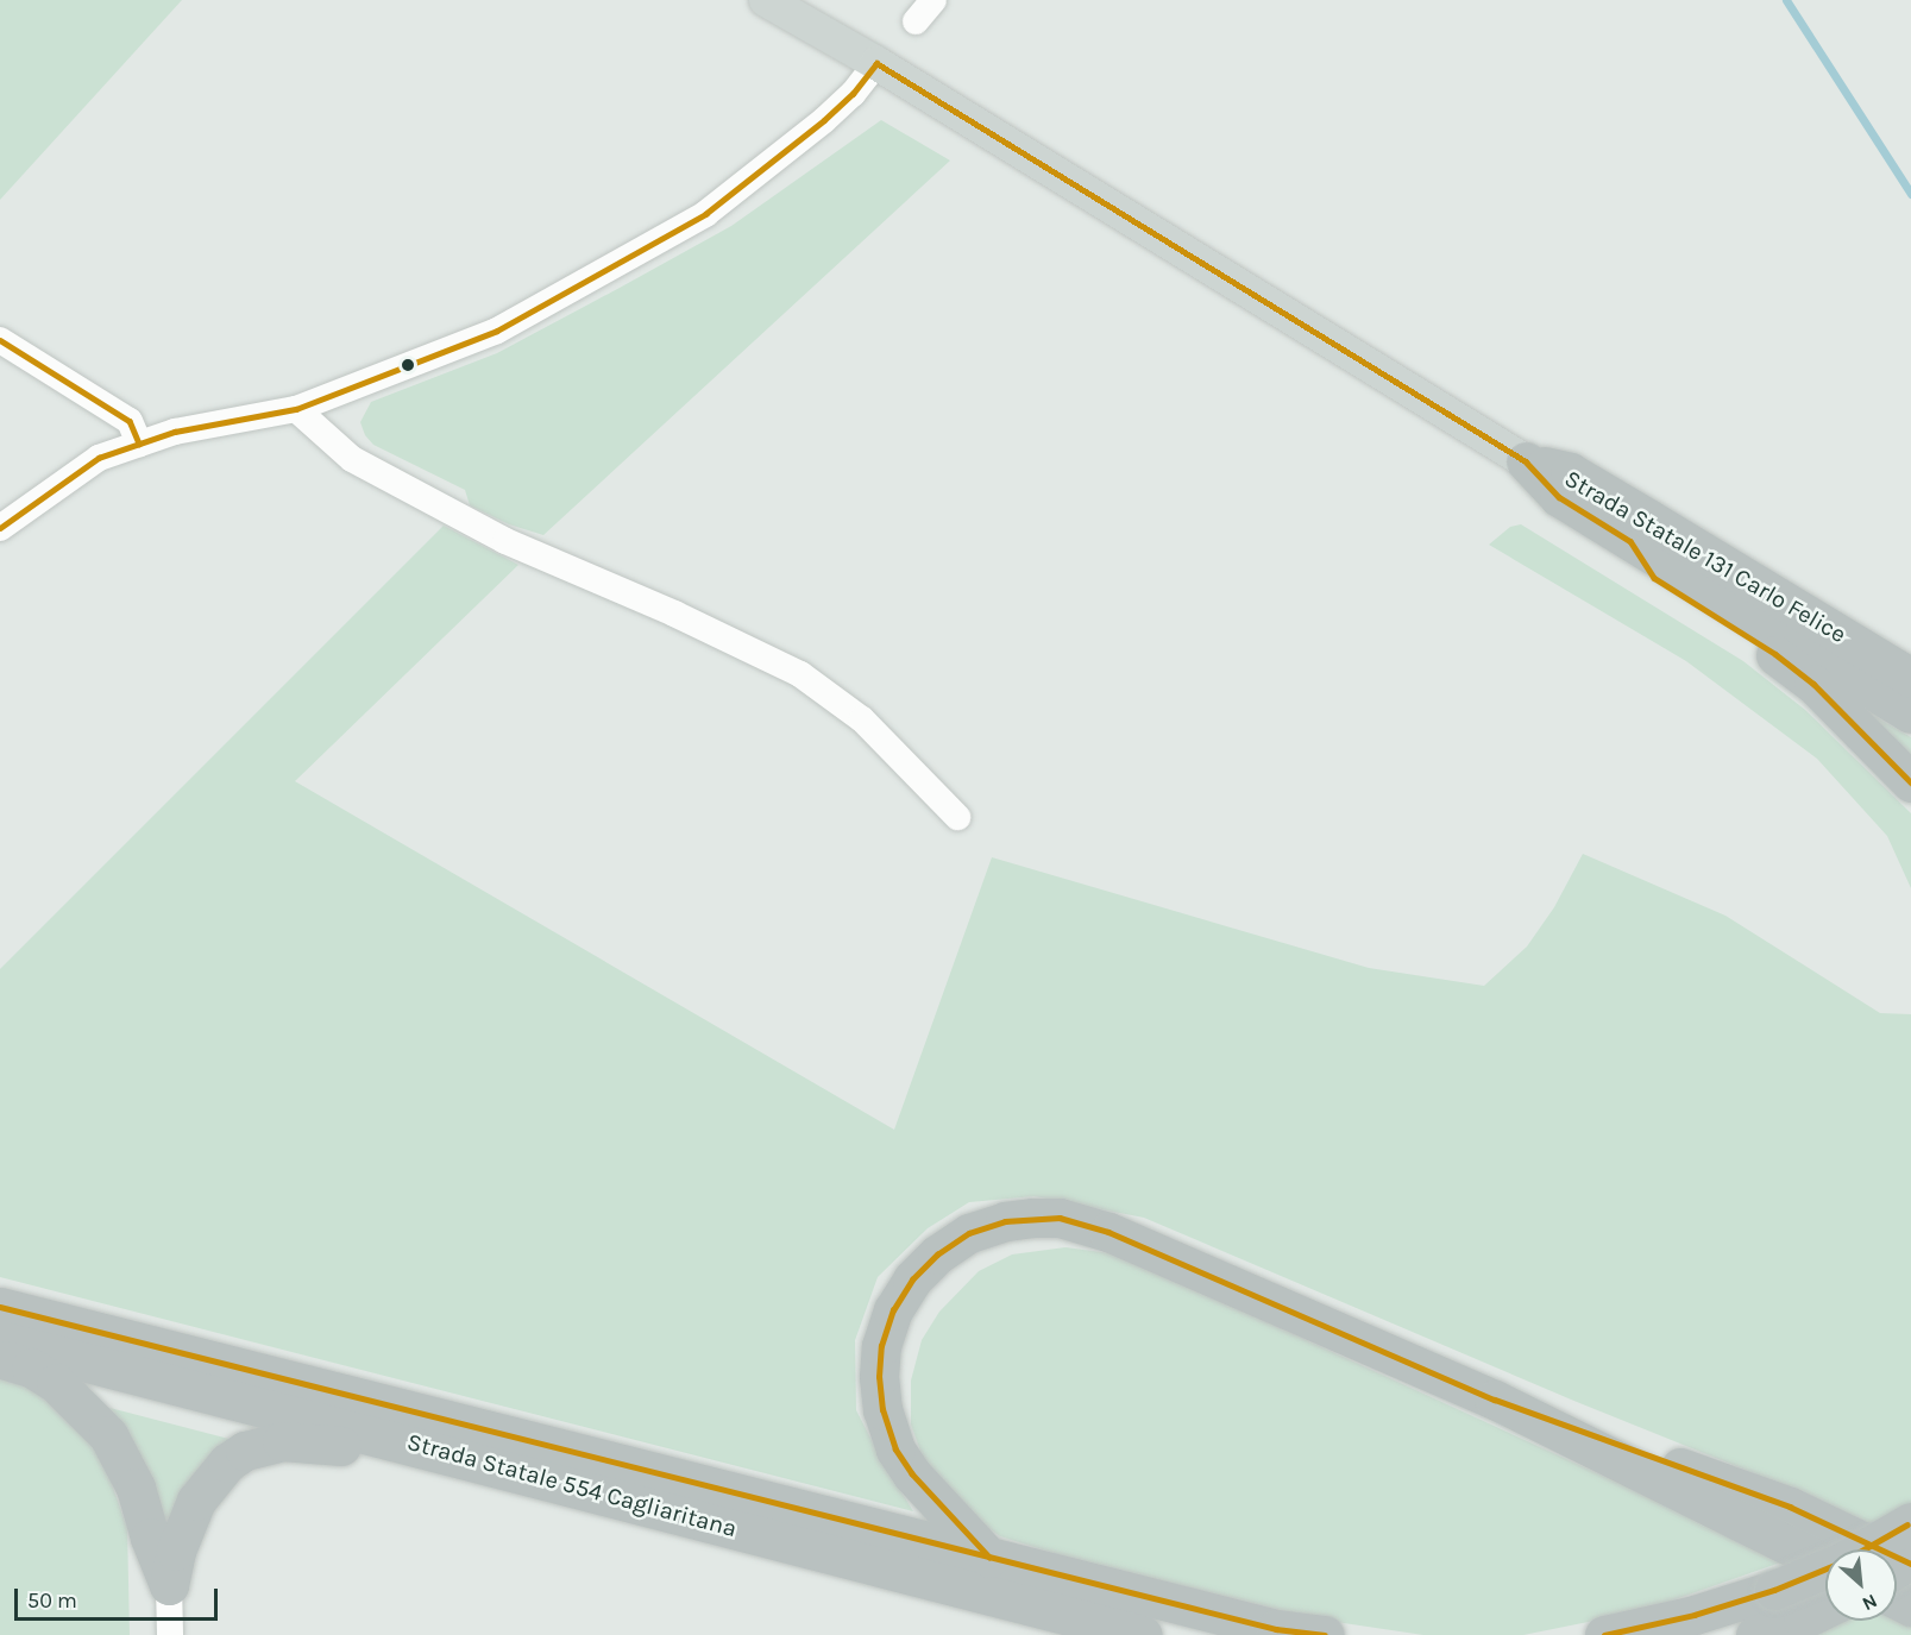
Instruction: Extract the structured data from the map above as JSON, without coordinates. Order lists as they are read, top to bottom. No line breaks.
{"streets":{"highway":["Strada Statale 131 Carlo Felice","Strada Statale 554 Cagliaritana"]},"scale_bar":"50 m","north":"bottom right"}
